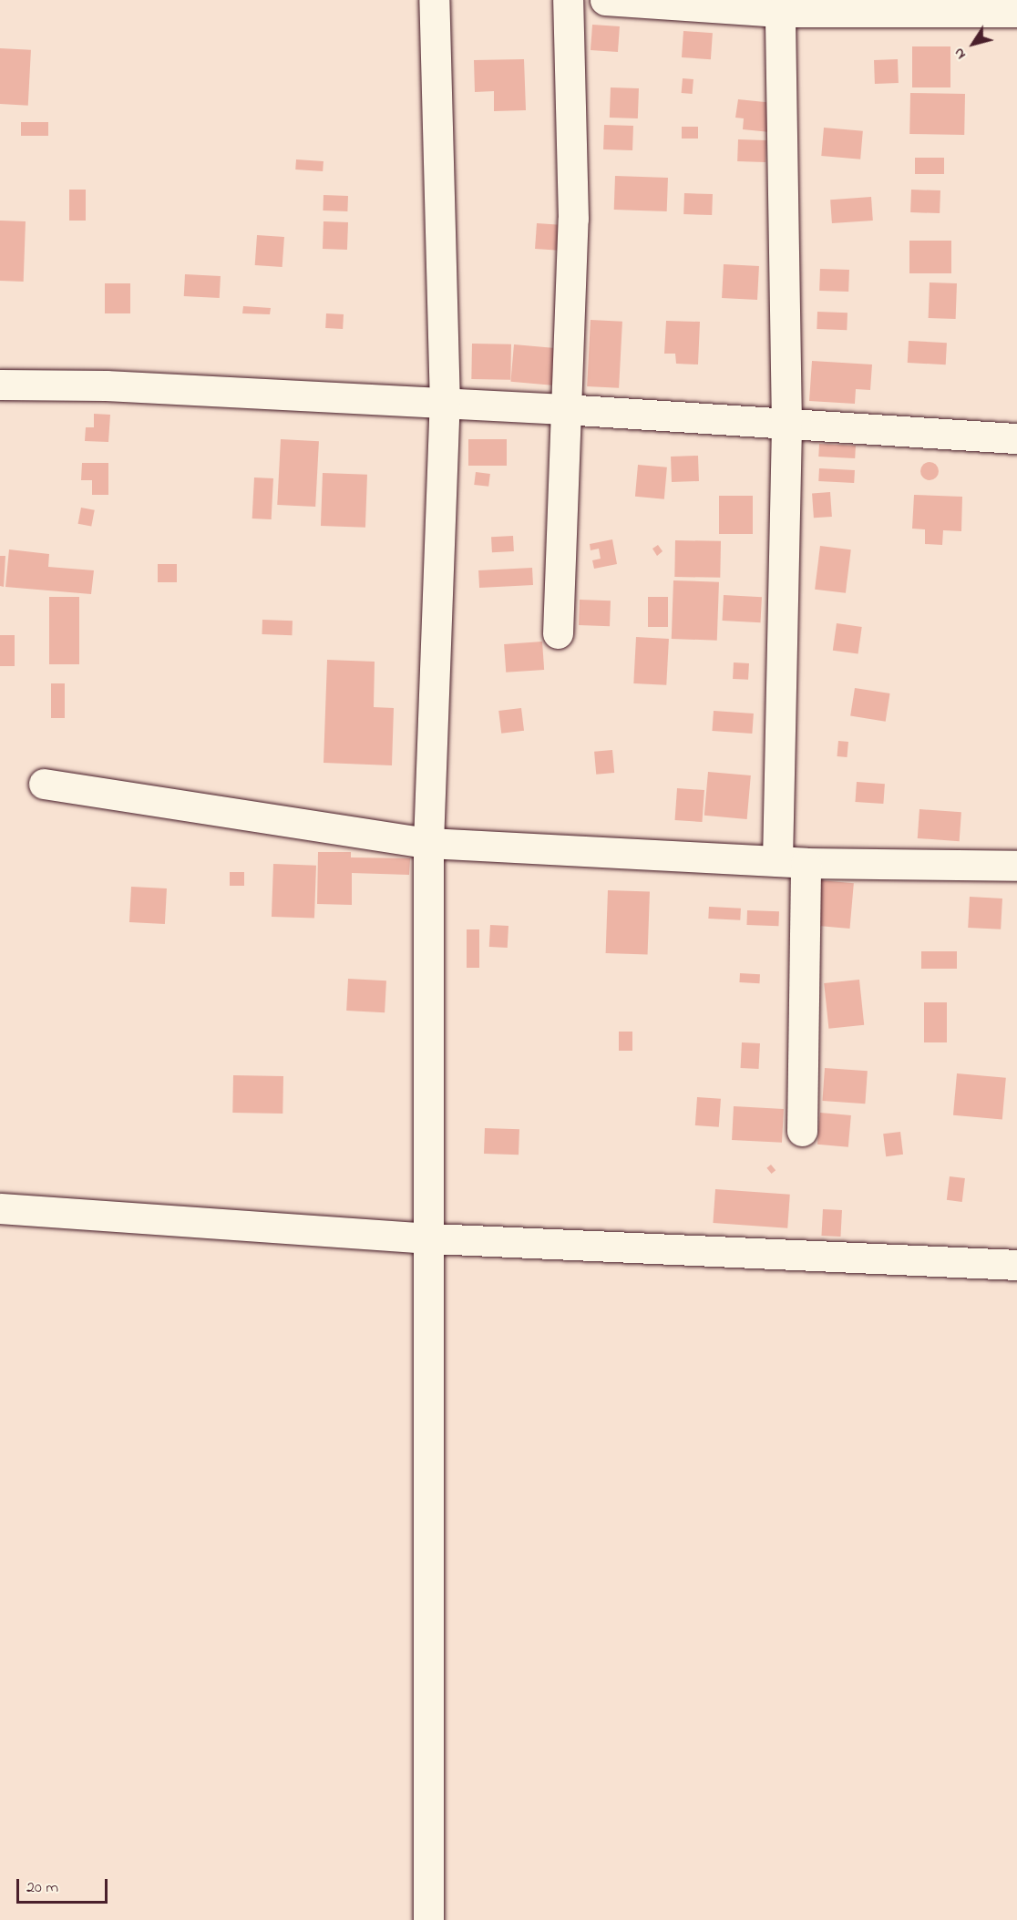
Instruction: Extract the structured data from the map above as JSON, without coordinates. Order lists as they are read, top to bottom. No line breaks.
{"scale_bar":"20 m","north":"bottom left"}
